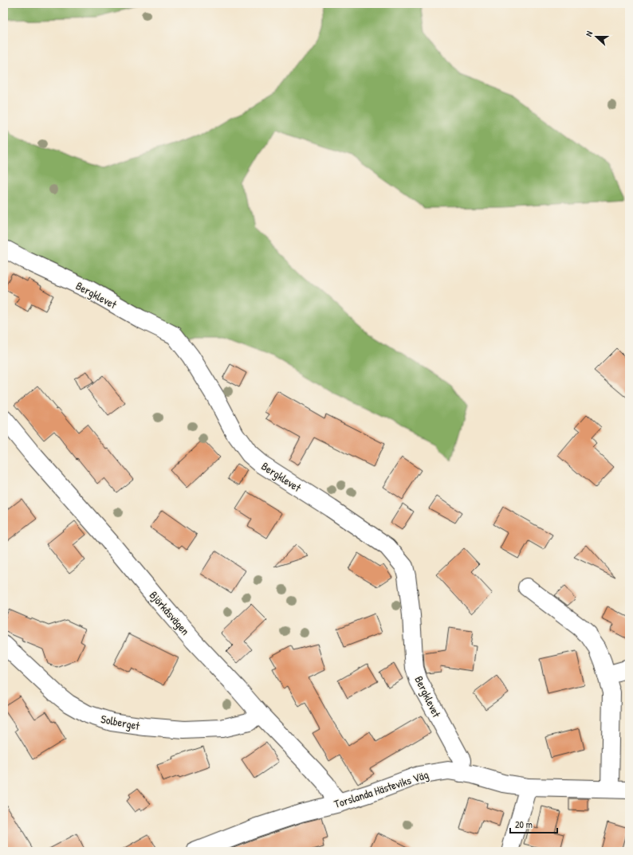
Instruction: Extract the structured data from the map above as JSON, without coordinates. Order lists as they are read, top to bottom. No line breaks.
{"streets":{"street":["Bergklevet","Björkåsvägen","Solberget","Torslanda Hästeviks Väg"]},"crossings":[["Bergklevet","Torslanda Hästeviks Väg"],["Björkåsvägen","Solberget"],["Björkåsvägen","Torslanda Hästeviks Väg"]],"scale_bar":"20 m","north":"left"}
